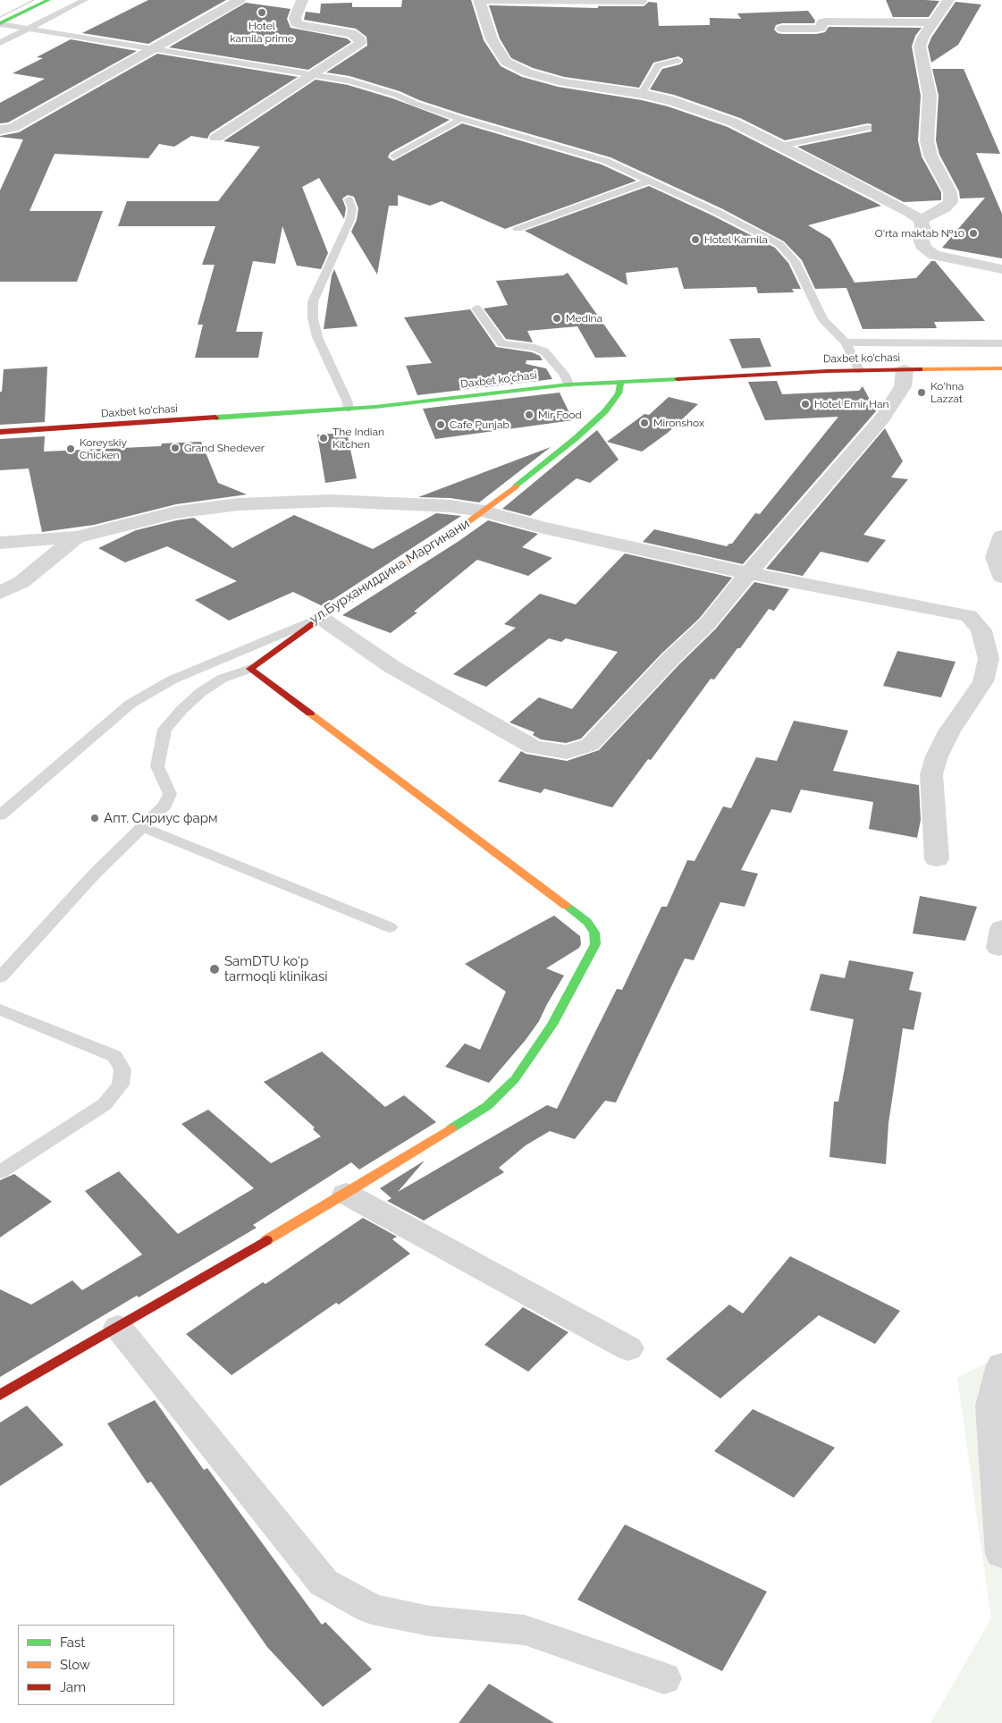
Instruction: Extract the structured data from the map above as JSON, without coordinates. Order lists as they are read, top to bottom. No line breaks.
{"streets":{"street":["Daxbet ko'chasi","ул.Бурханиддина Маргинани"]},"crossings":[["Daxbet ko'chasi","ул.Бурханиддина Маргинани"]],"places":["Hotel kamila prime","O'rta maktab №10","Hotel Kamila","Medina","Ko'hna Lazzat","Hotel Emir Han","Mir Food","Mironshox","Cafe Punjab","The Indian Kitchen","Grand Shedever","Koreyskiy Chicken","Апт. Сириус фарм","SamDTU ko‘p tarmoqli klinikasi"],"legend":["Fast","Slow","Jam"]}
